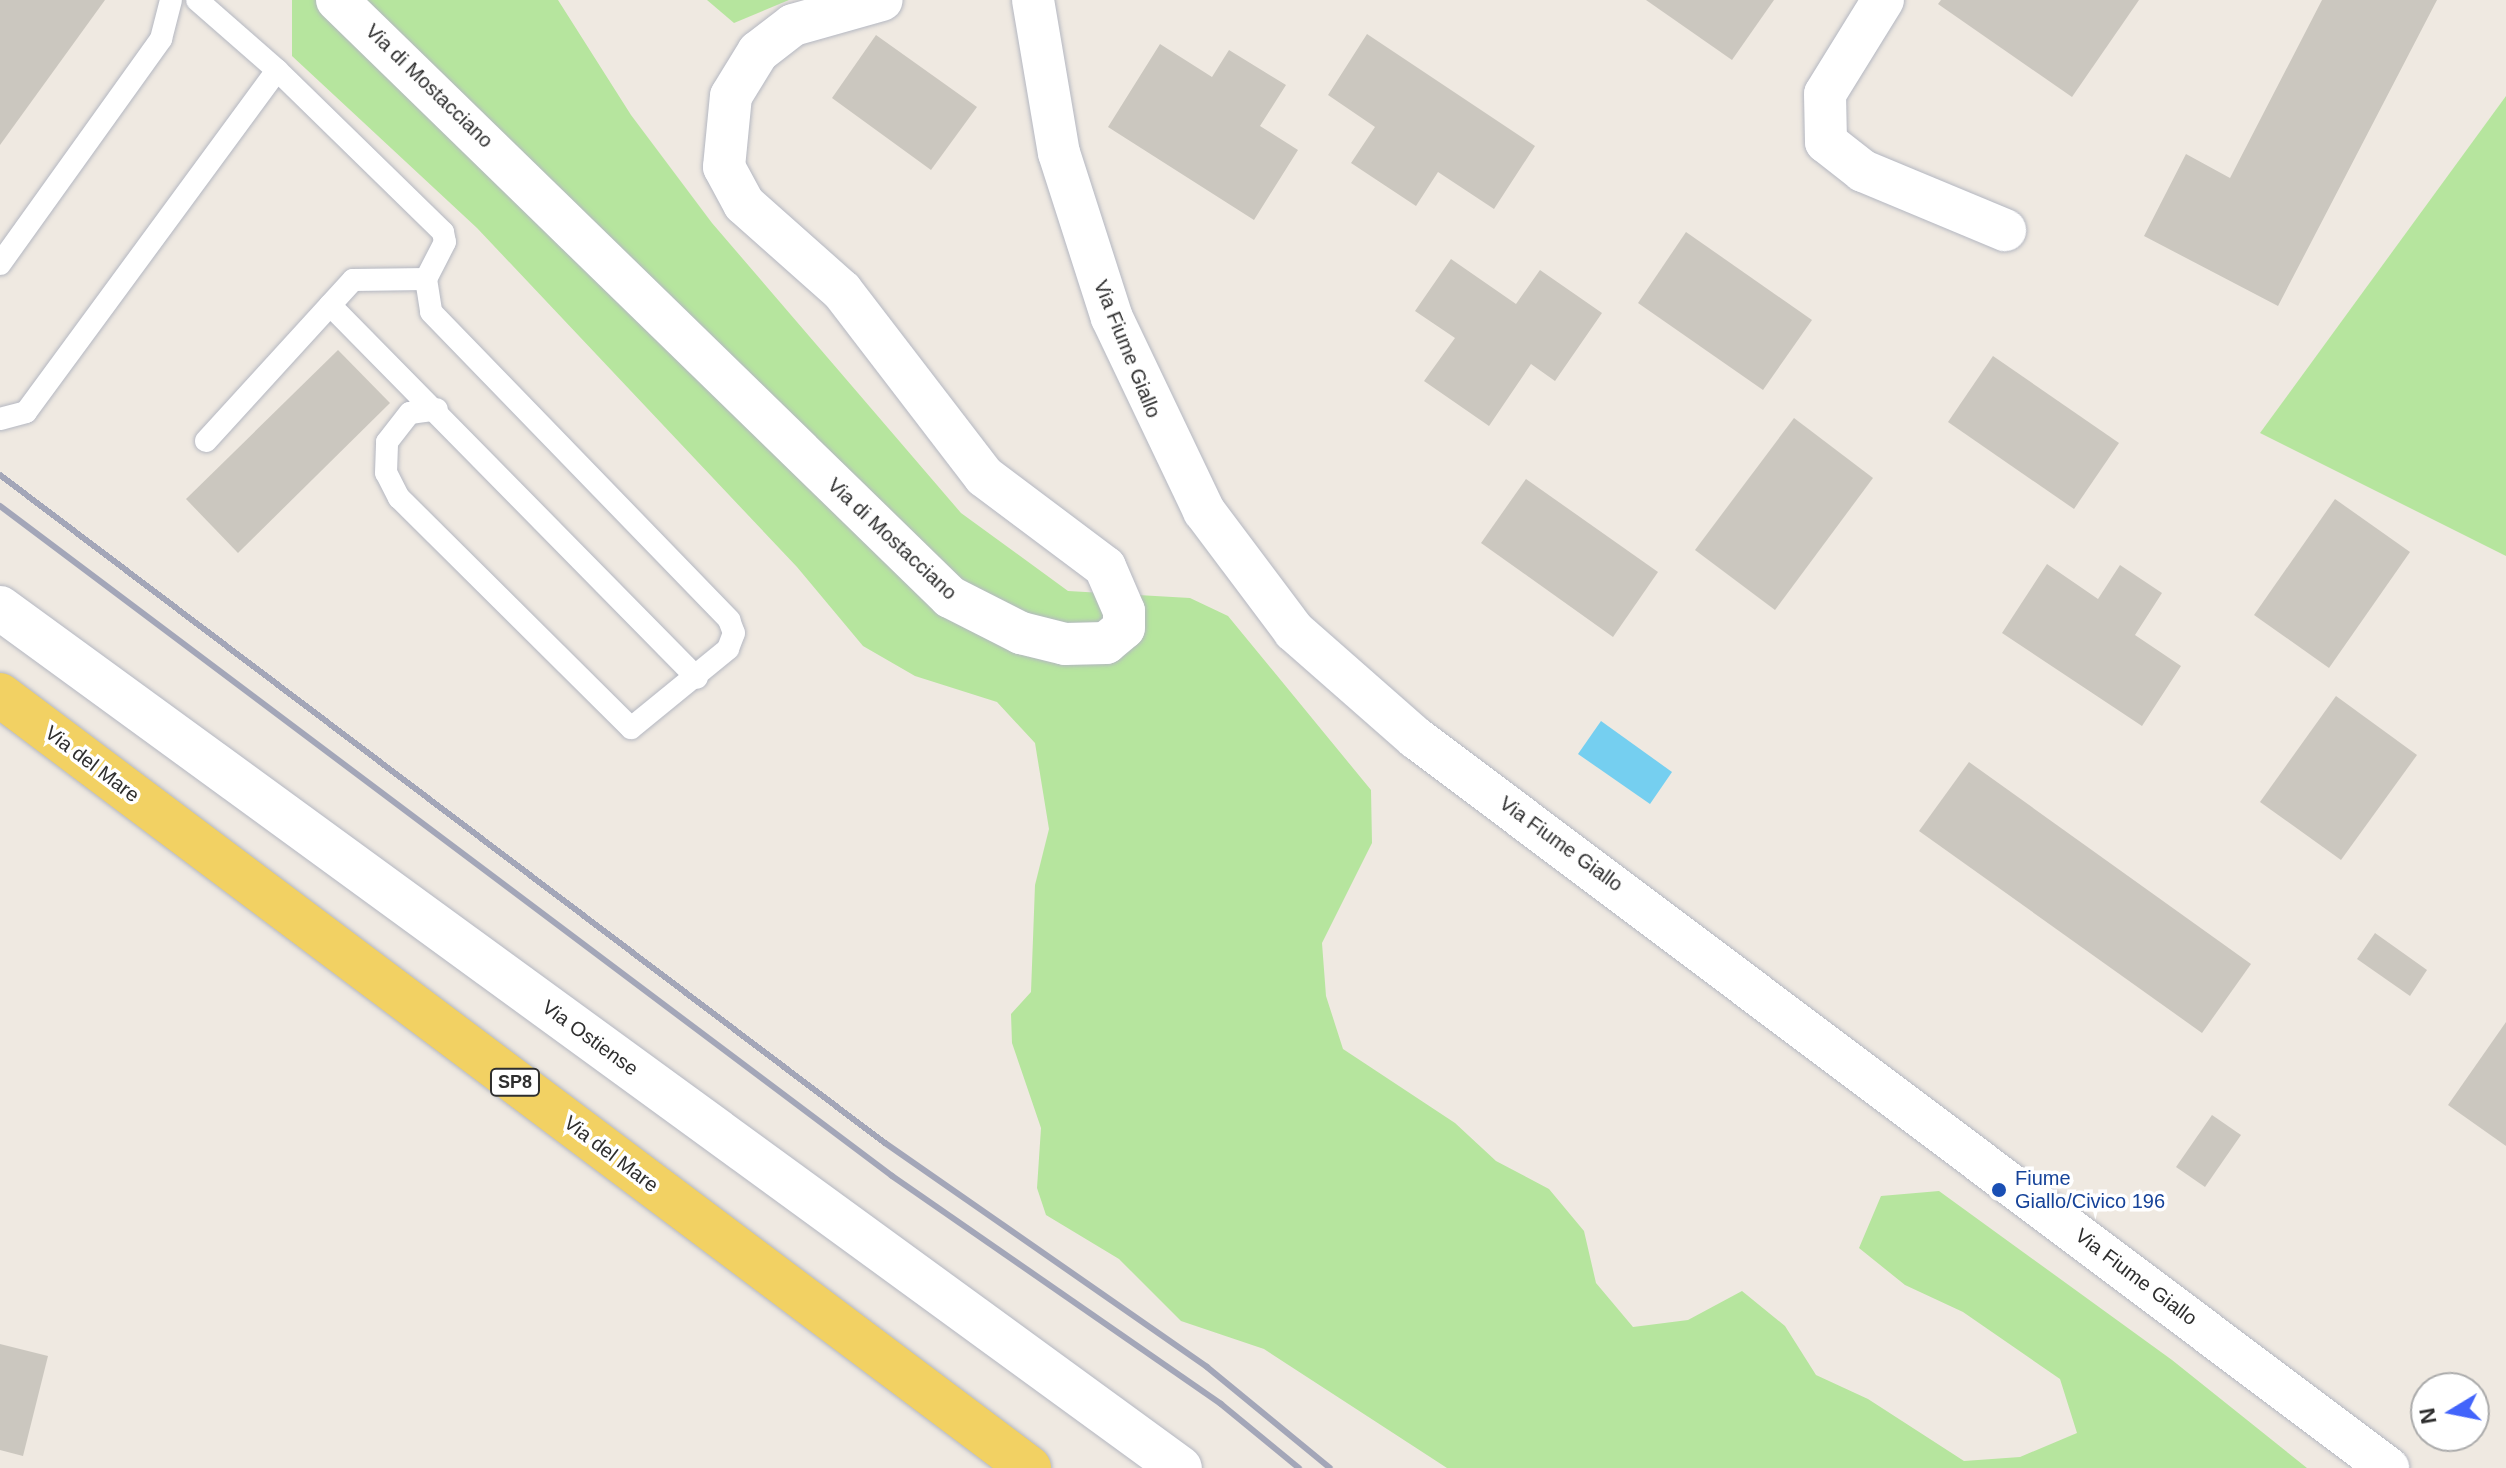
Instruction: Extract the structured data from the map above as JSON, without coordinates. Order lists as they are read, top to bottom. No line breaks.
{"streets":{"main road":["Via del Mare","Via Ostiense","SP8"],"street":["Via di Mostacciano","Via Fiume Giallo"]},"places":["Fiume Giallo/Civico 196"],"north":"left"}
